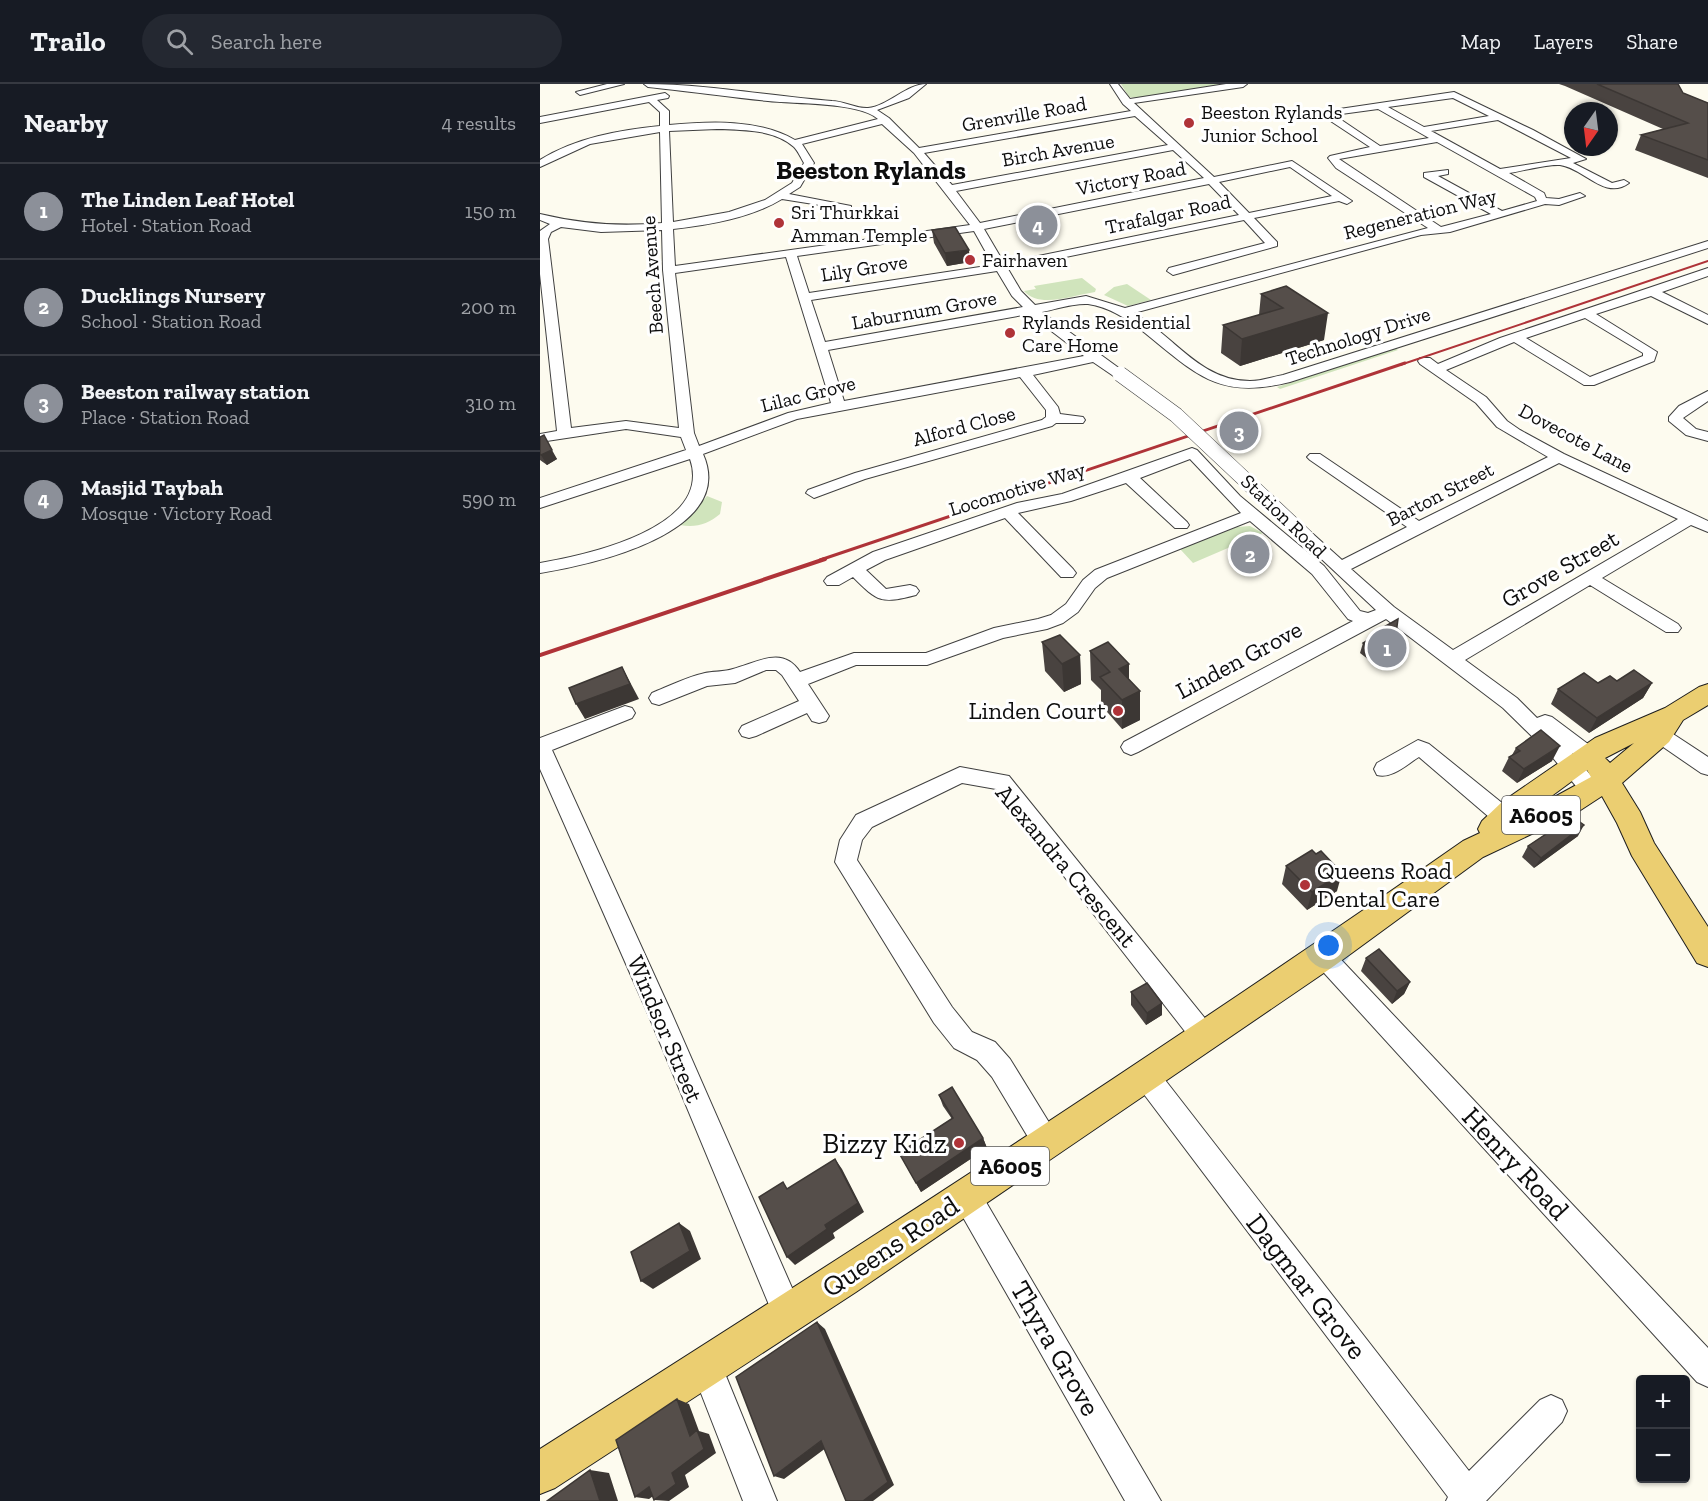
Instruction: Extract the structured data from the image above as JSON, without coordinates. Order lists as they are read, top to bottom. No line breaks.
{"streets":{"main road":["Station Road","A6005","Queens Road"],"street":["Grenville Road","Birch Avenue","Victory Road","Trafalgar Road","Regeneration Way","Lily Grove","Beech Avenue","Laburnum Grove","Technology Drive","Lilac Grove","Alford Close","Dovecote Lane","Locomotive Way","Barton Street","Grove Street","Linden Grove","Alexandra Crescent","Windsor Street","Henry Road","Dagmar Grove","Thyra Grove"]},"crossings":[["Grenville Road","Station Road"],["Birch Avenue","Station Road"],["Victory Road","Trafalgar Road"],["Victory Road","Beech Avenue"],["Victory Road","Station Road"],["Trafalgar Road","Lily Grove"],["Trafalgar Road","Station Road"],["Regeneration Way","Technology Drive"],["Lily Grove","Station Road"],["Beech Avenue","Lilac Grove"],["Laburnum Grove","Technology Drive"],["Laburnum Grove","Station Road"],["Technology Drive","Station Road"],["Lilac Grove","Alford Close"],["Lilac Grove","Station Road"],["Dovecote Lane","Barton Street"],["Dovecote Lane","Grove Street"],["Locomotive Way","Station Road"],["Barton Street","Station Road"],["Station Road","Grove Street"],["Station Road","Linden Grove"],["Station Road","Queens Road"],["Alexandra Crescent","Queens Road"],["Windsor Street","Queens Road"],["Henry Road","Queens Road"],["Queens Road","Dagmar Grove"],["Queens Road","Thyra Grove"]],"districts":["Beeston Rylands"],"places":["Beeston Rylands Junior School","Sri Thurkkai Amman Temple","Fairhaven","Rylands Residential Care Home","Linden Court","Queens Road Dental Care","Bizzy Kidz"],"north":"bottom","page":{"header":"Trailo","search":"Search here","nav":["Map","Layers","Share"],"heading":["Nearby","4 results"],"list":[{"mark":"1","name":"The Linden Leaf Hotel","note":"Hotel · Station Road","value":"150 m"},{"mark":"2","name":"Ducklings Nursery","note":"School · Station Road","value":"200 m"},{"mark":"3","name":"Beeston railway station","note":"Place · Station Road","value":"310 m"},{"mark":"4","name":"Masjid Taybah","note":"Mosque · Victory Road","value":"590 m"}],"pins":["4","3","2","1"],"map_buttons":["+","−"]}}
